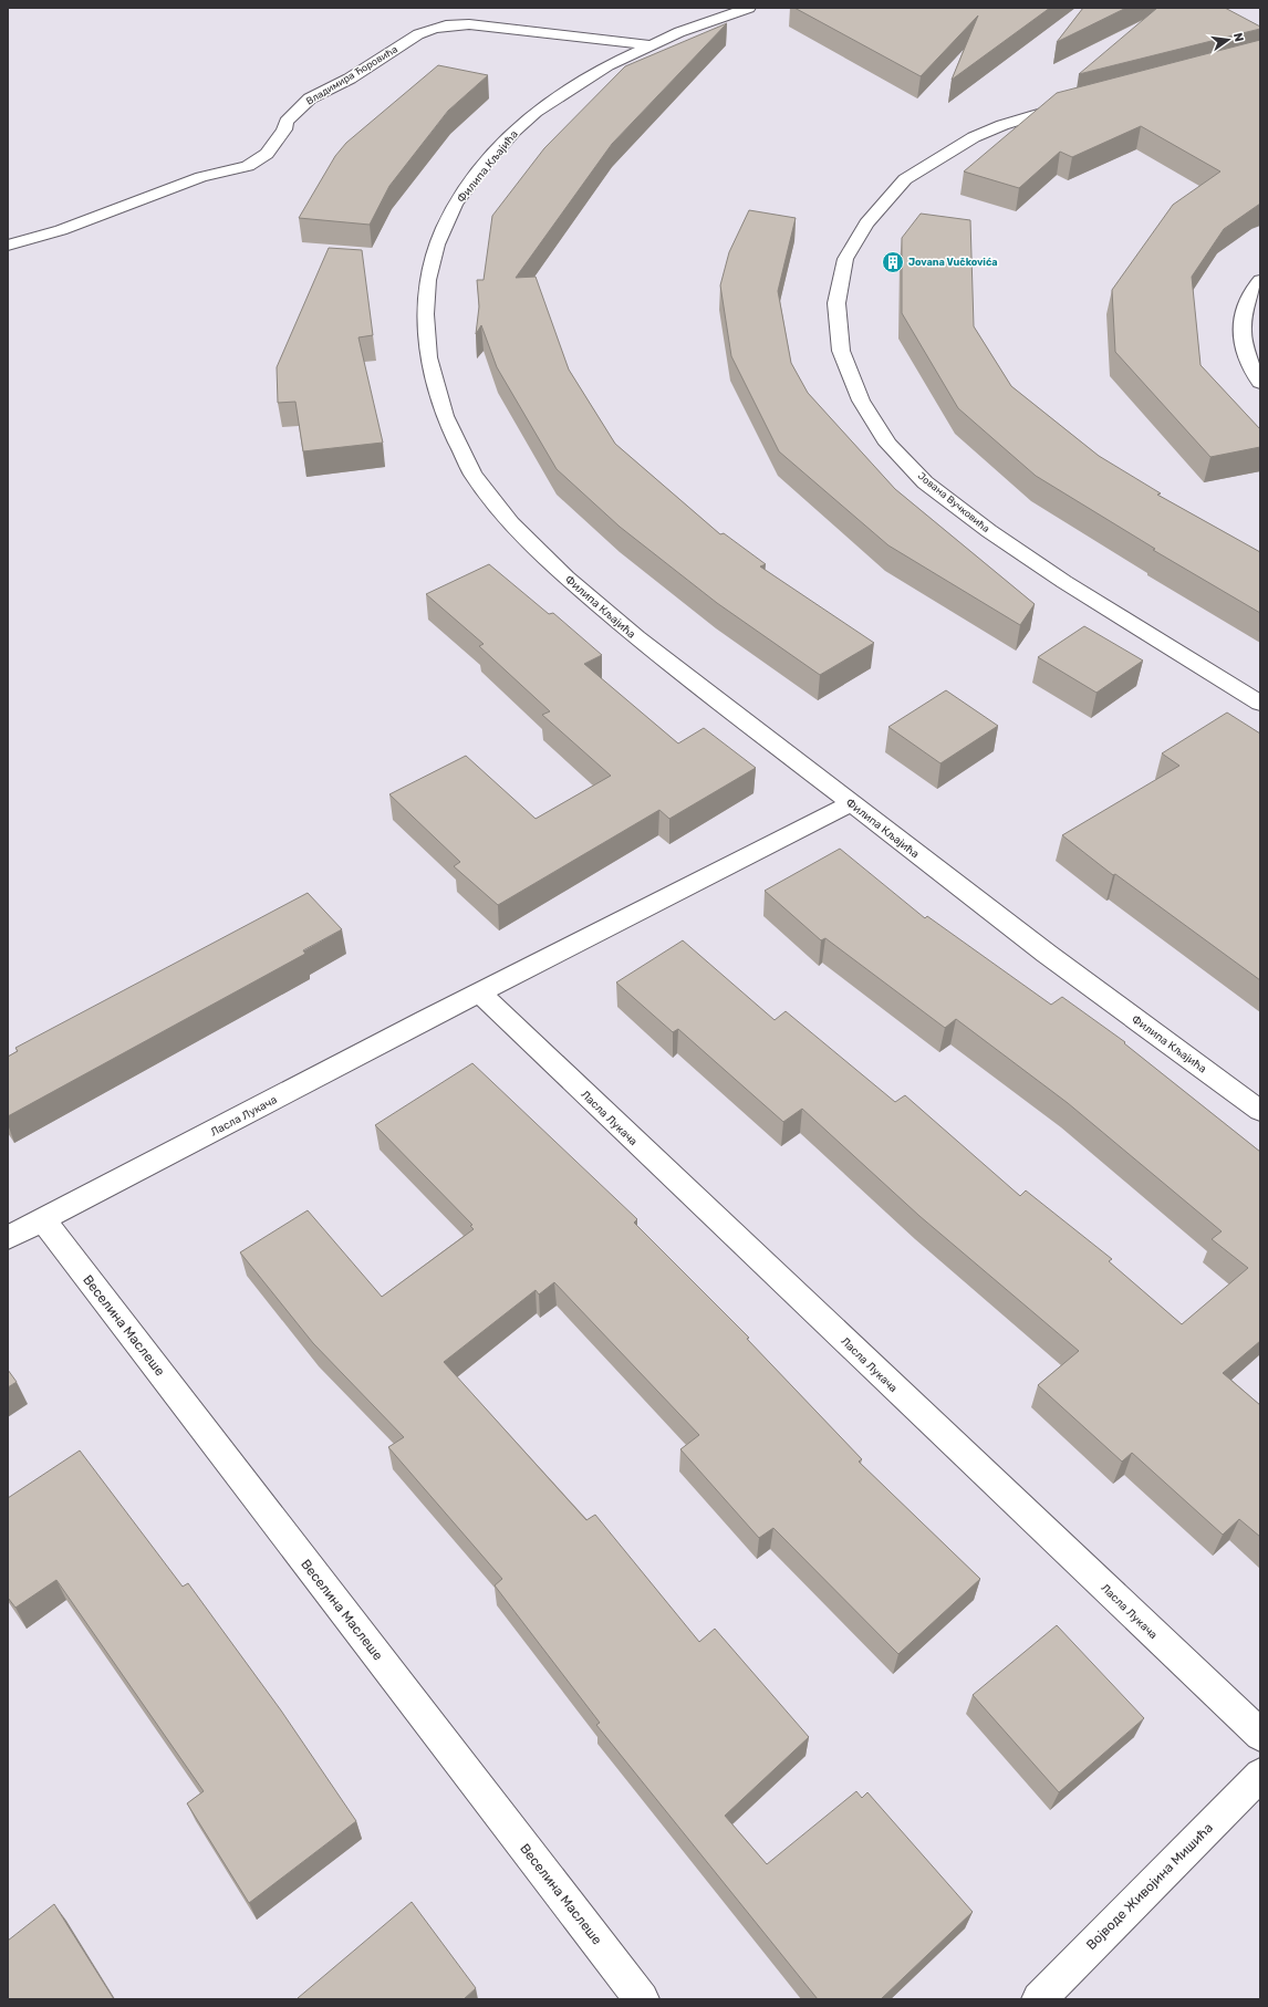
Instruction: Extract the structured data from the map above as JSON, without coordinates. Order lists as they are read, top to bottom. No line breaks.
{"streets":{"street":["Владимира Ћоровића","Филипа Кљајића","Јована Вучковића","Ласла Лукача","Веселина Маслеше","Војводе Живојина Мишића"]},"crossings":[["Владимира Ћоровића","Филипа Кљајића"],["Филипа Кљајића","Ласла Лукача"],["Ласла Лукача","Веселина Маслеше"]],"places":{"building":["Jovana Vučkovića"]},"north":"right"}
